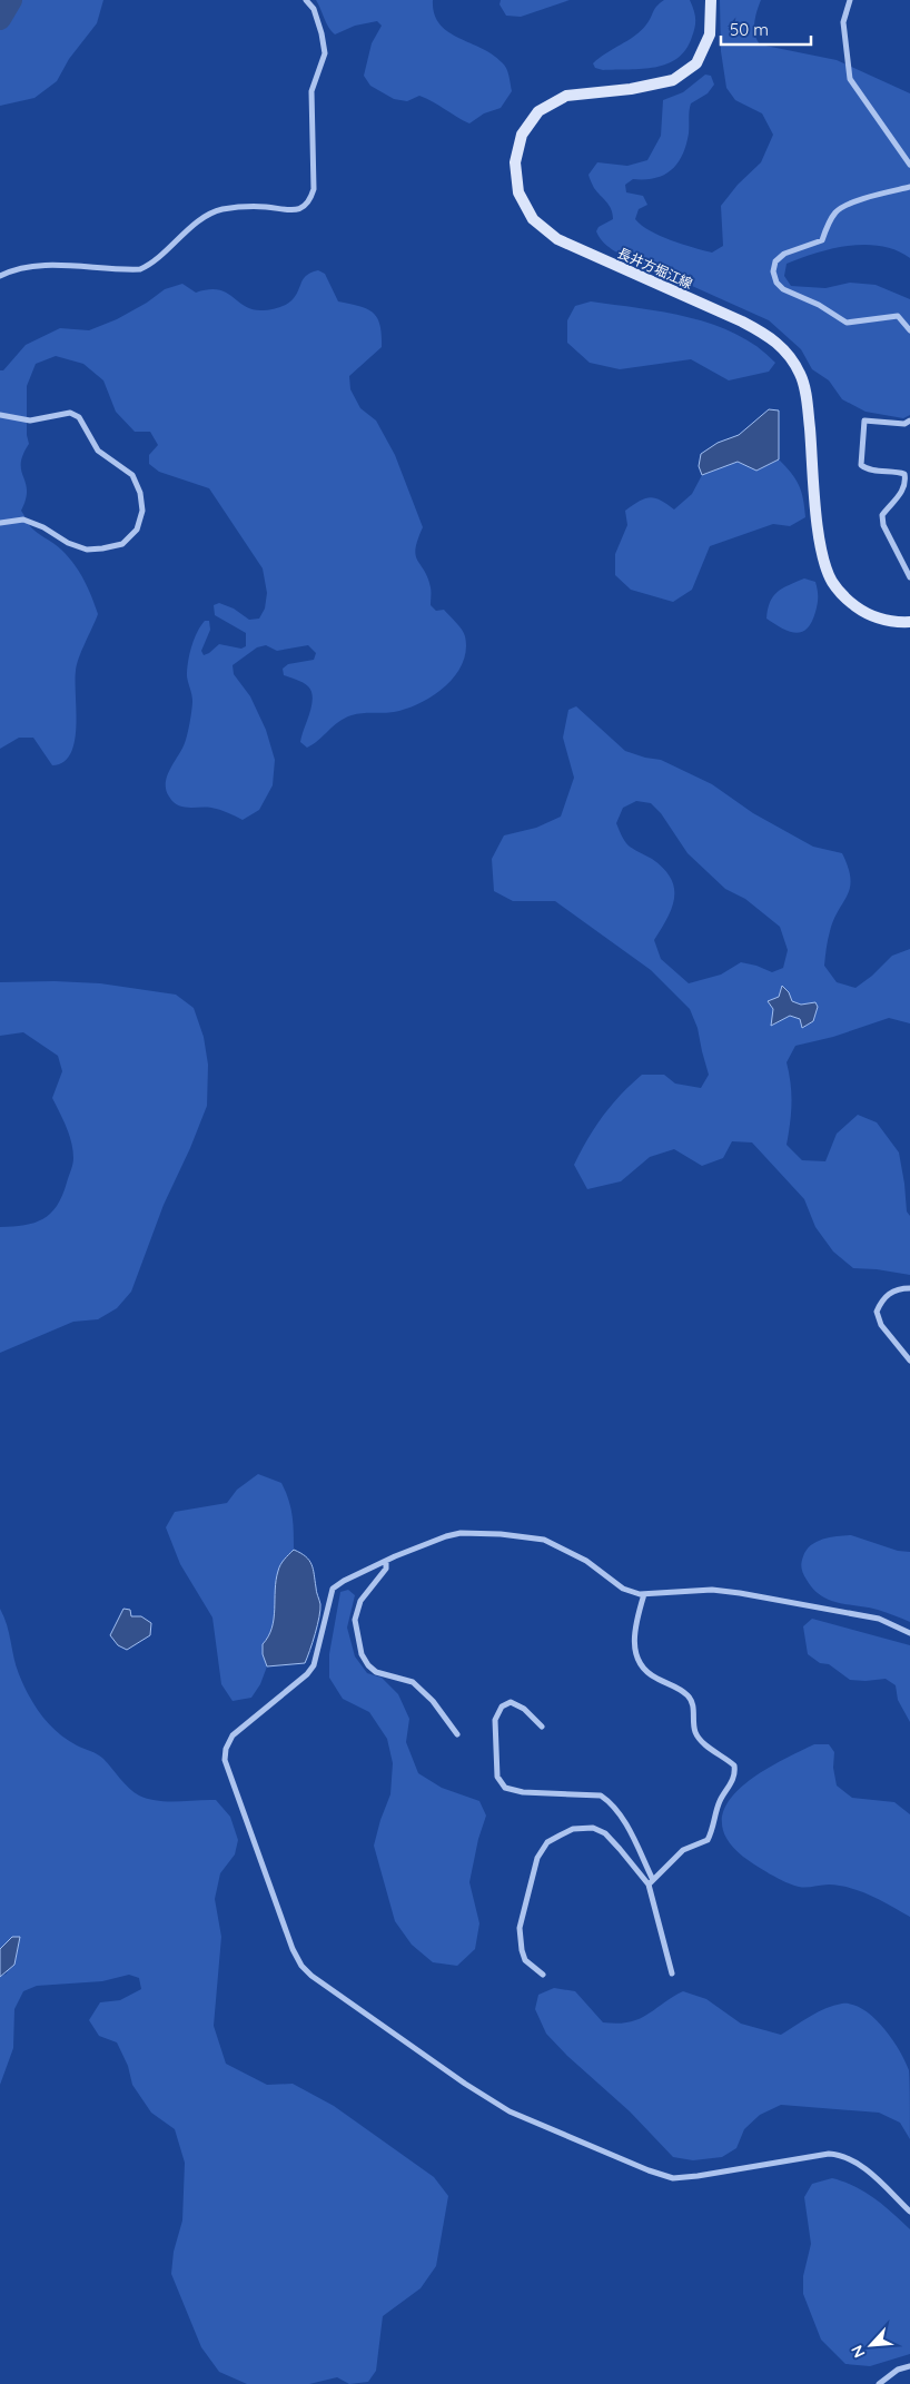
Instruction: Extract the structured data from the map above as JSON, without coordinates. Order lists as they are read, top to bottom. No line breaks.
{"streets":{"main road":["長井方堀江線"]},"scale_bar":"50 m","north":"bottom left"}
